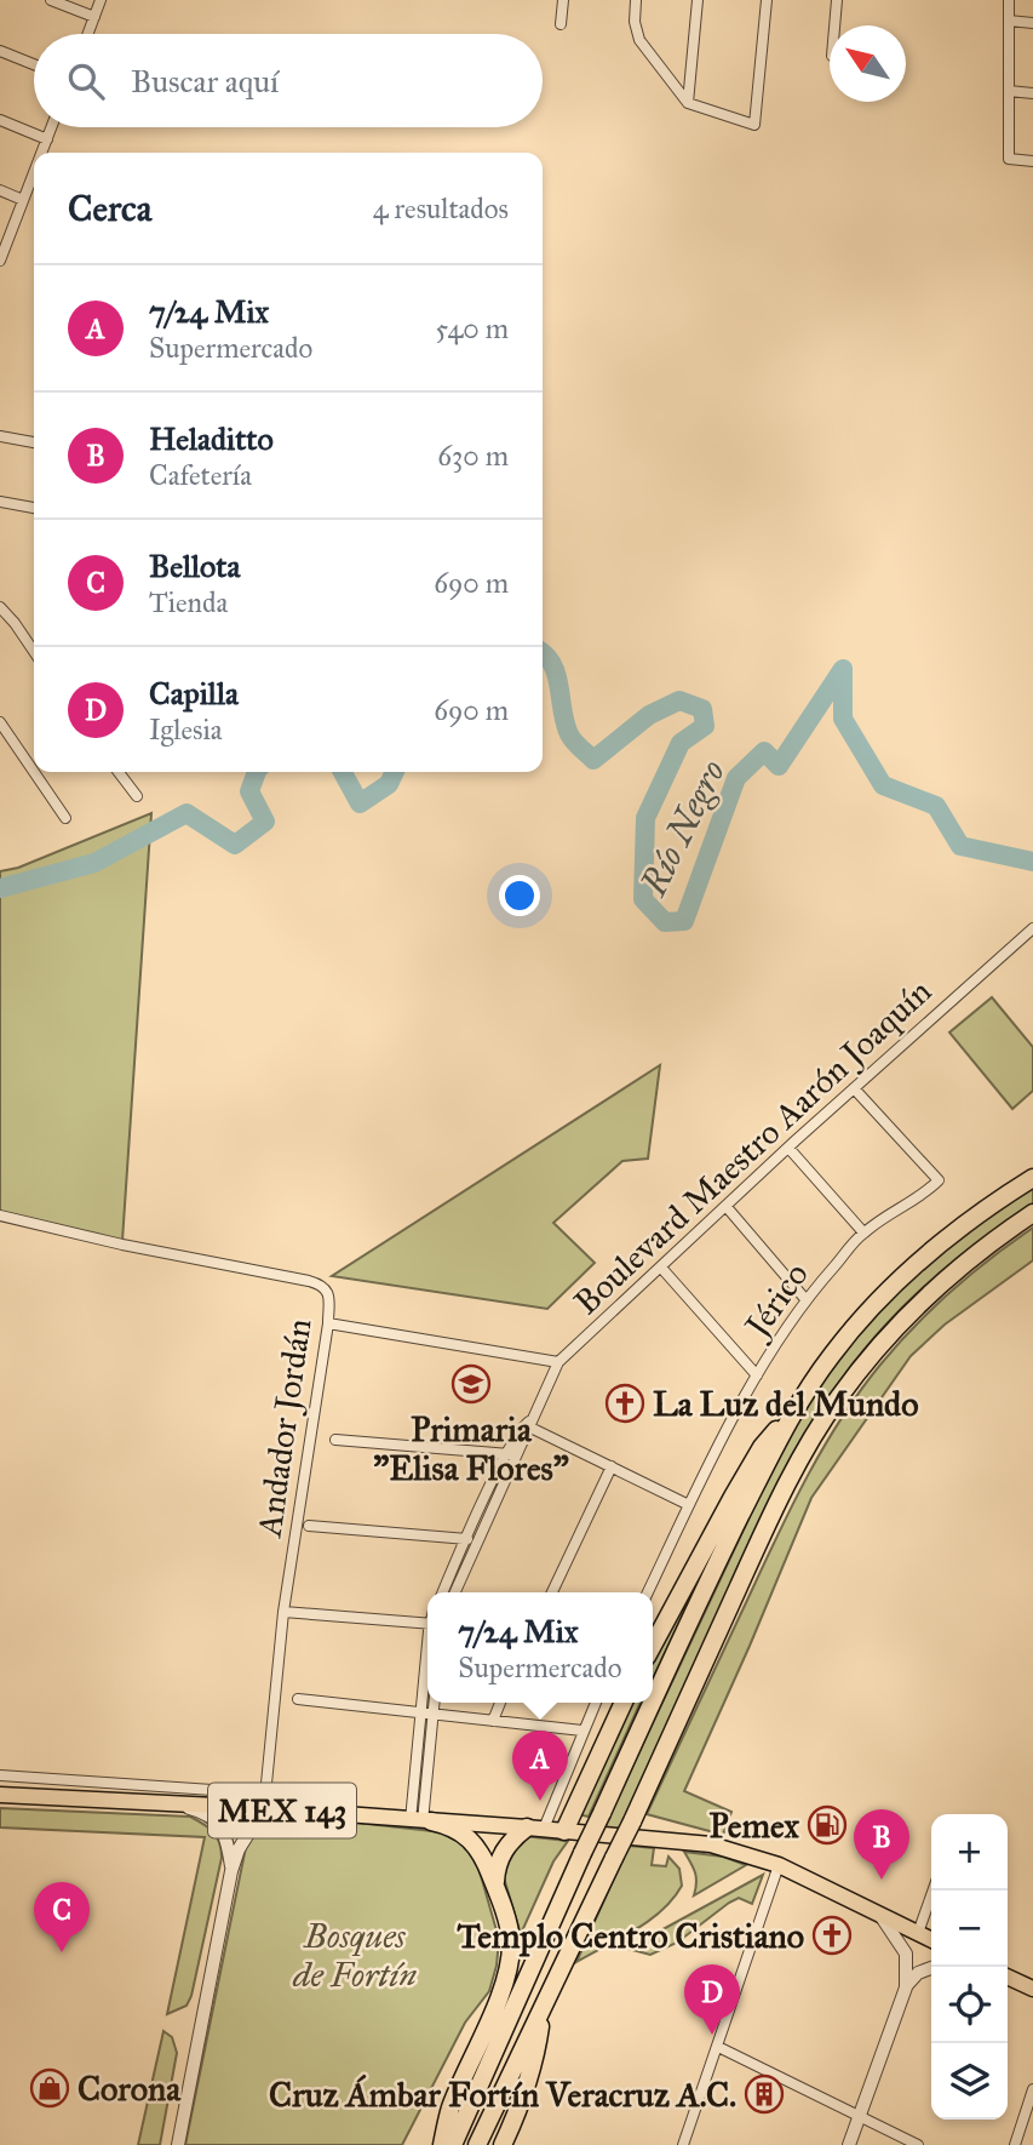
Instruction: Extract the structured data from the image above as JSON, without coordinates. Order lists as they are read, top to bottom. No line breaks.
{"streets":{"main road":["MEX 143"],"street":["Boulevard Maestro Aarón Joaquín","Jérico","Andador Jordán"]},"crossings":[["Boulevard Maestro Aarón Joaquín","Jérico"],["Andador Jordán","MEX 143"]],"water":["Río Negro"],"parks":["Bosques de Fortín"],"places":{"school or university":["Primaria \"Elisa Flores\""],"church":["La Luz del Mundo","Templo Centro Cristiano"],"fuel station":["Pemex"],"shop":["Corona"],"building":["Cruz Ámbar Fortín Veracruz A.C."]},"north":"top left","page":{"search":"Buscar aquí","heading":["Cerca","4 resultados"],"list":[{"mark":"A","name":"7/24 Mix","note":"Supermercado","value":"540 m"},{"mark":"B","name":"Heladitto","note":"Cafetería","value":"630 m"},{"mark":"C","name":"Bellota","note":"Tienda","value":"690 m"},{"mark":"D","name":"Capilla","note":"Iglesia","value":"690 m"}],"popup":["7/24 Mix","Supermercado"],"pins":["A","B","C","D"],"map_buttons":["+","−"]}}
